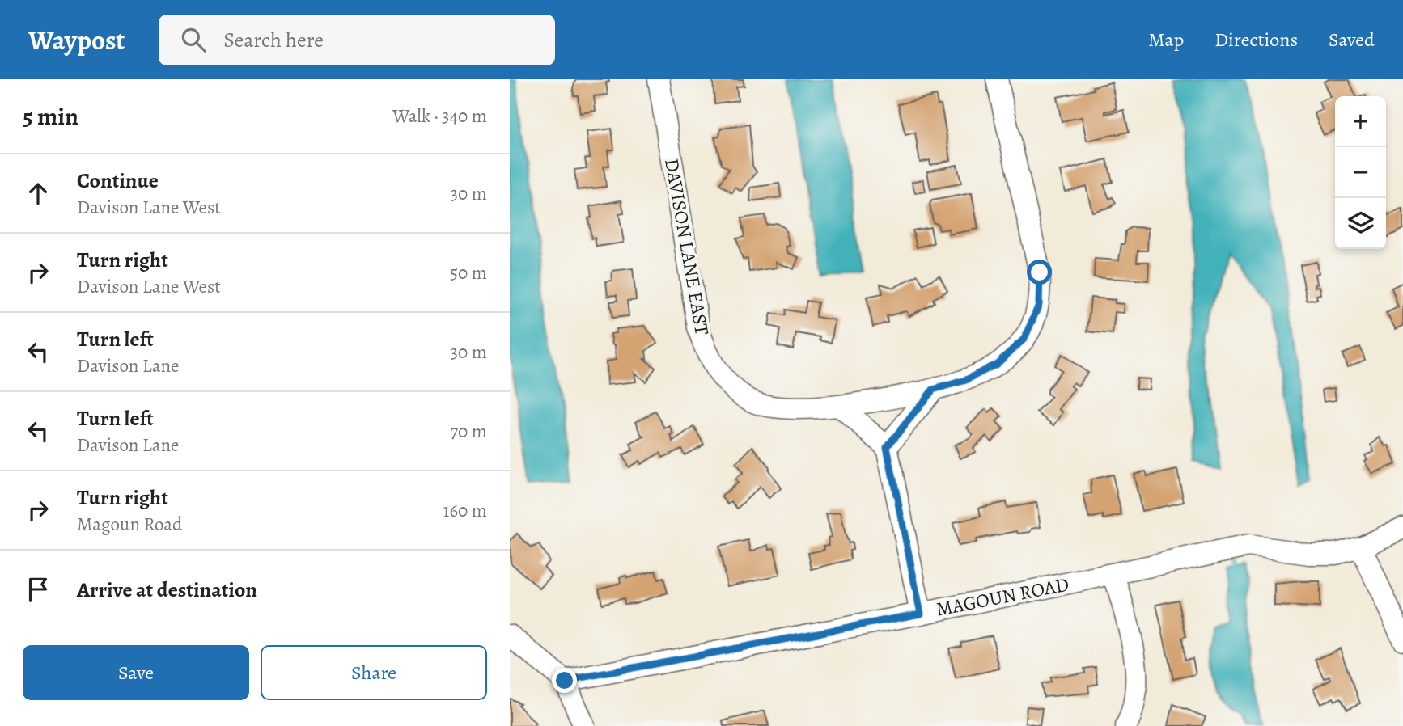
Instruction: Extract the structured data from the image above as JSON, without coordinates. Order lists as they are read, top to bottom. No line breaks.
{"streets":{"street":["DAVISON LANE EAST","MAGOUN ROAD"]},"page":{"header":"Waypost","search":"Search here","nav":["Map","Directions","Saved"],"heading":["5 min","Walk · 340 m"],"map_buttons":["+","−"],"list":[["Continue","Davison Lane West","30 m"],["Turn right","Davison Lane West","50 m"],["Turn left","Davison Lane","30 m"],["Turn left","Davison Lane","70 m"],["Turn right","Magoun Road","160 m"],"Arrive at destination"],"buttons":["Save","Share"]}}
